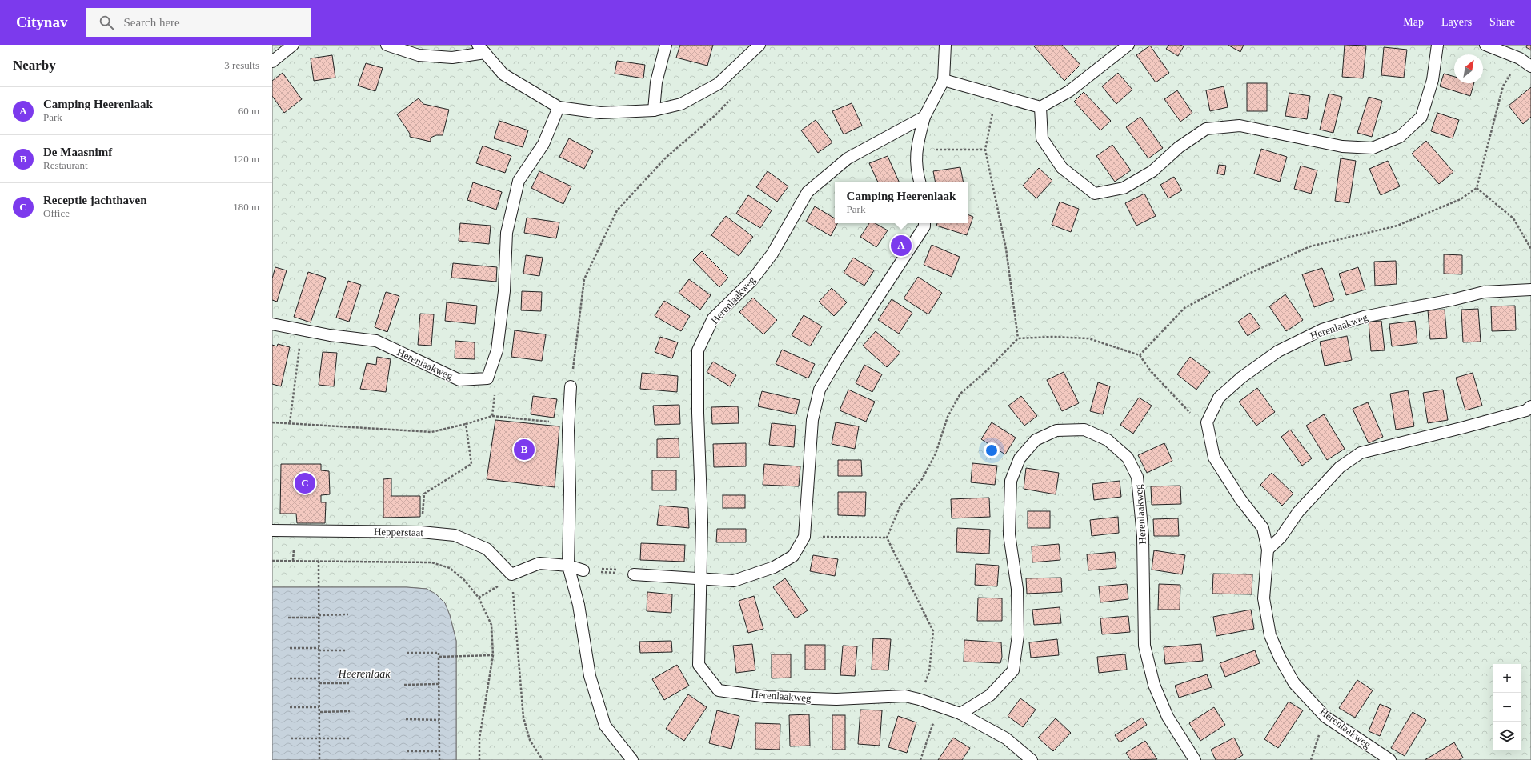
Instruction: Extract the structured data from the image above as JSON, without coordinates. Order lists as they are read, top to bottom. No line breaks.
{"streets":{"lane":["Herenlaakweg","Hepperstaat"]},"water":["Heerenlaak"],"north":"top right","page":{"header":"Citynav","search":"Search here","nav":["Map","Layers","Share"],"heading":["Nearby","3 results"],"list":[{"mark":"A","name":"Camping Heerenlaak","note":"Park","value":"60 m"},{"mark":"B","name":"De Maasnimf","note":"Restaurant","value":"120 m"},{"mark":"C","name":"Receptie jachthaven","note":"Office","value":"180 m"}],"popup":["Camping Heerenlaak","Park"],"pins":["A","B","C"],"map_buttons":["+","−"]}}
